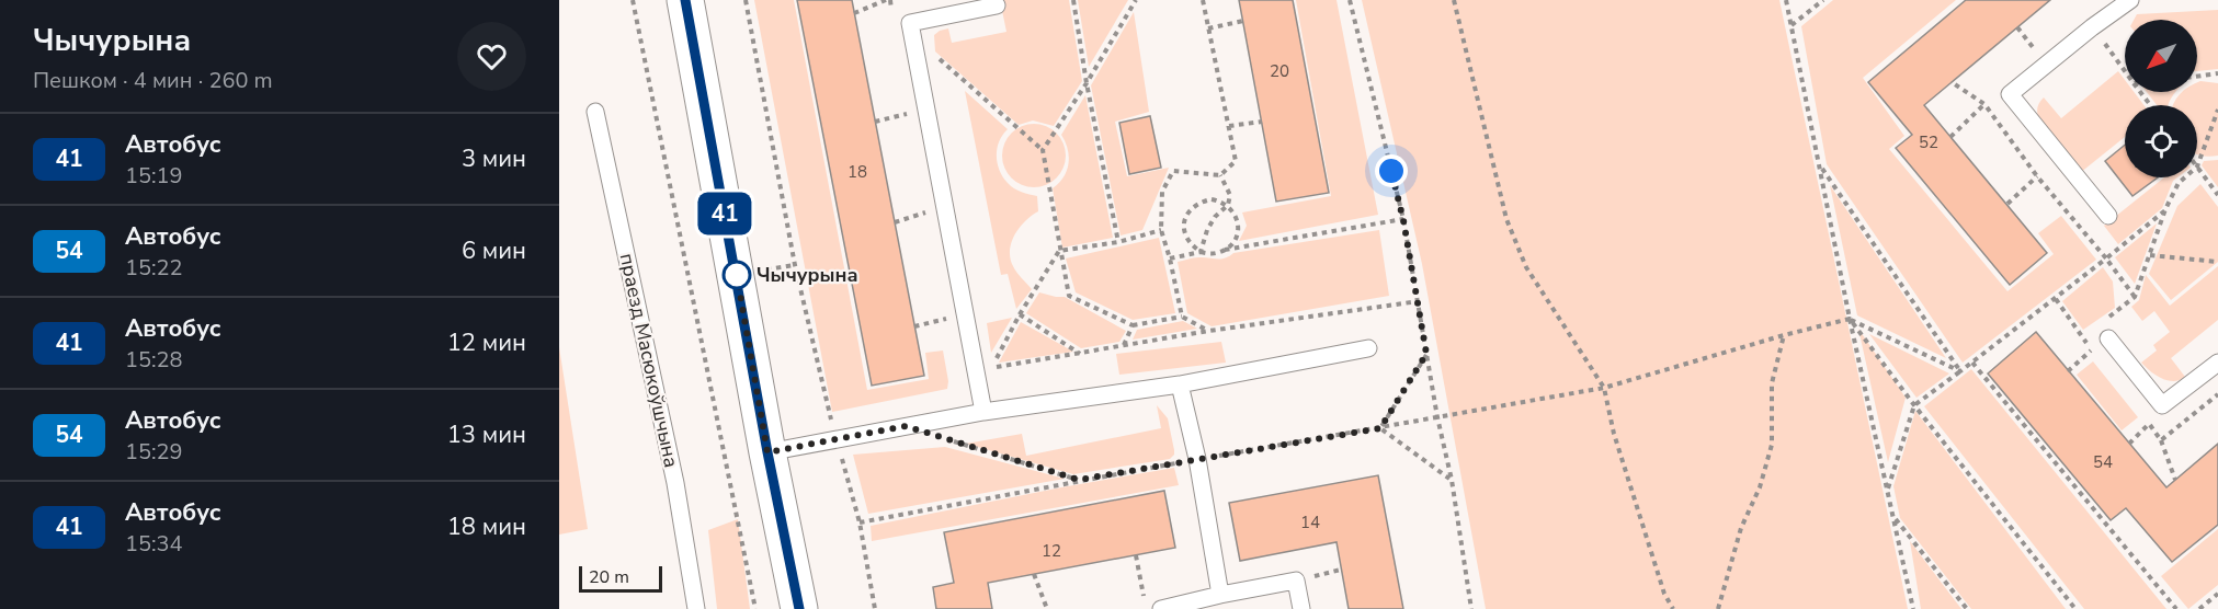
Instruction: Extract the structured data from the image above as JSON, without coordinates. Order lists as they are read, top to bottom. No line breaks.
{"streets":{"lane":["праезд Масюкоўшчына"]},"places":["Чычурына"],"lines":["bus line 41"],"house_numbers":["20","52","18","54","14","12"],"scale_bar":"20 m","north":"bottom left","page":{"heading":["Чычурына","Пешком · 4 мин · 260 m"],"on_map":"41","list":[{"mark":"41","name":"Автобус","note":"15:19","value":"3 мин"},{"mark":"54","name":"Автобус","note":"15:22","value":"6 мин"},{"mark":"41","name":"Автобус","note":"15:28","value":"12 мин"},{"mark":"54","name":"Автобус","note":"15:29","value":"13 мин"},{"mark":"41","name":"Автобус","note":"15:34","value":"18 мин"}],"scale":"20 m"}}
